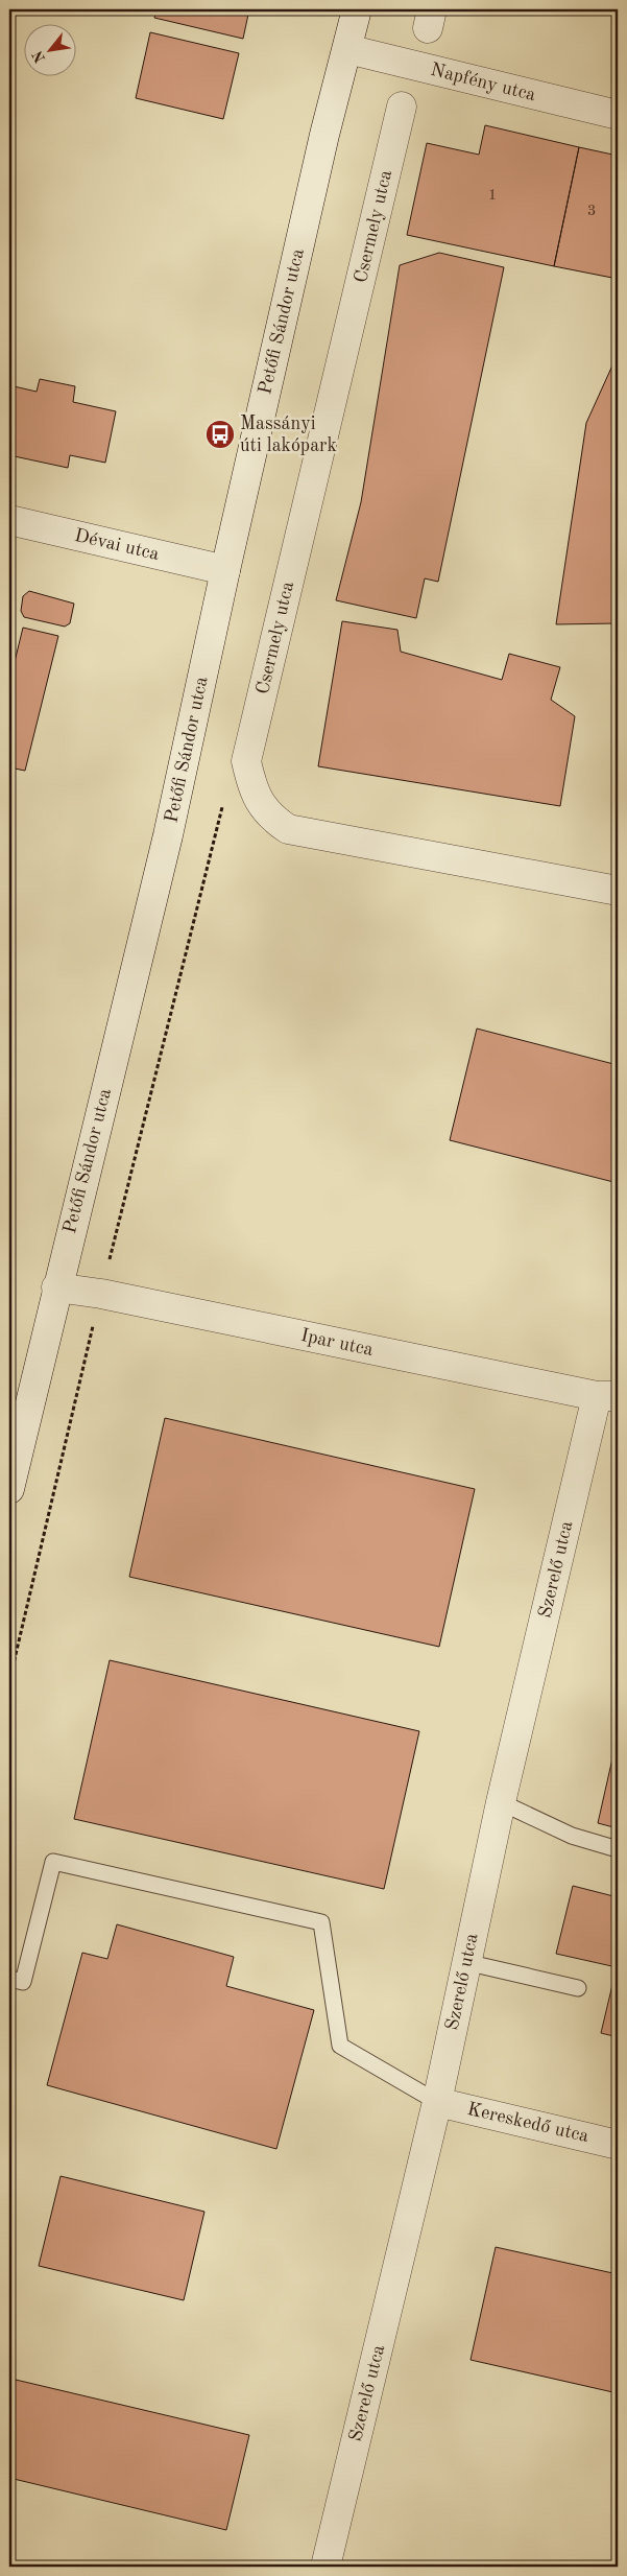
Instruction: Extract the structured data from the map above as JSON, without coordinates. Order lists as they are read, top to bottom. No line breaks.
{"streets":{"street":["Napfény utca","Csermely utca","Petőfi Sándor utca","Dévai utca","Ipar utca","Szerelő utca","Kereskedő utca"]},"crossings":[["Napfény utca","Petőfi Sándor utca"],["Petőfi Sándor utca","Dévai utca"],["Petőfi Sándor utca","Ipar utca"],["Ipar utca","Szerelő utca"],["Szerelő utca","Kereskedő utca"]],"places":{"bus stop":["Massányi úti lakópark"]},"house_numbers":["1","3"],"north":"bottom left"}
